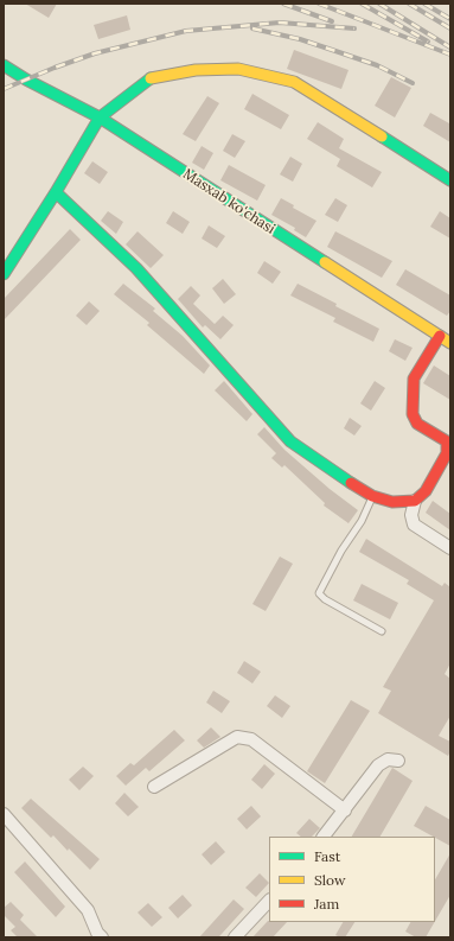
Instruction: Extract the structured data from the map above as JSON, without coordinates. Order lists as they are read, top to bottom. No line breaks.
{"streets":{"street":["Masxab ko'chasi"]},"legend":["Fast","Slow","Jam"]}
